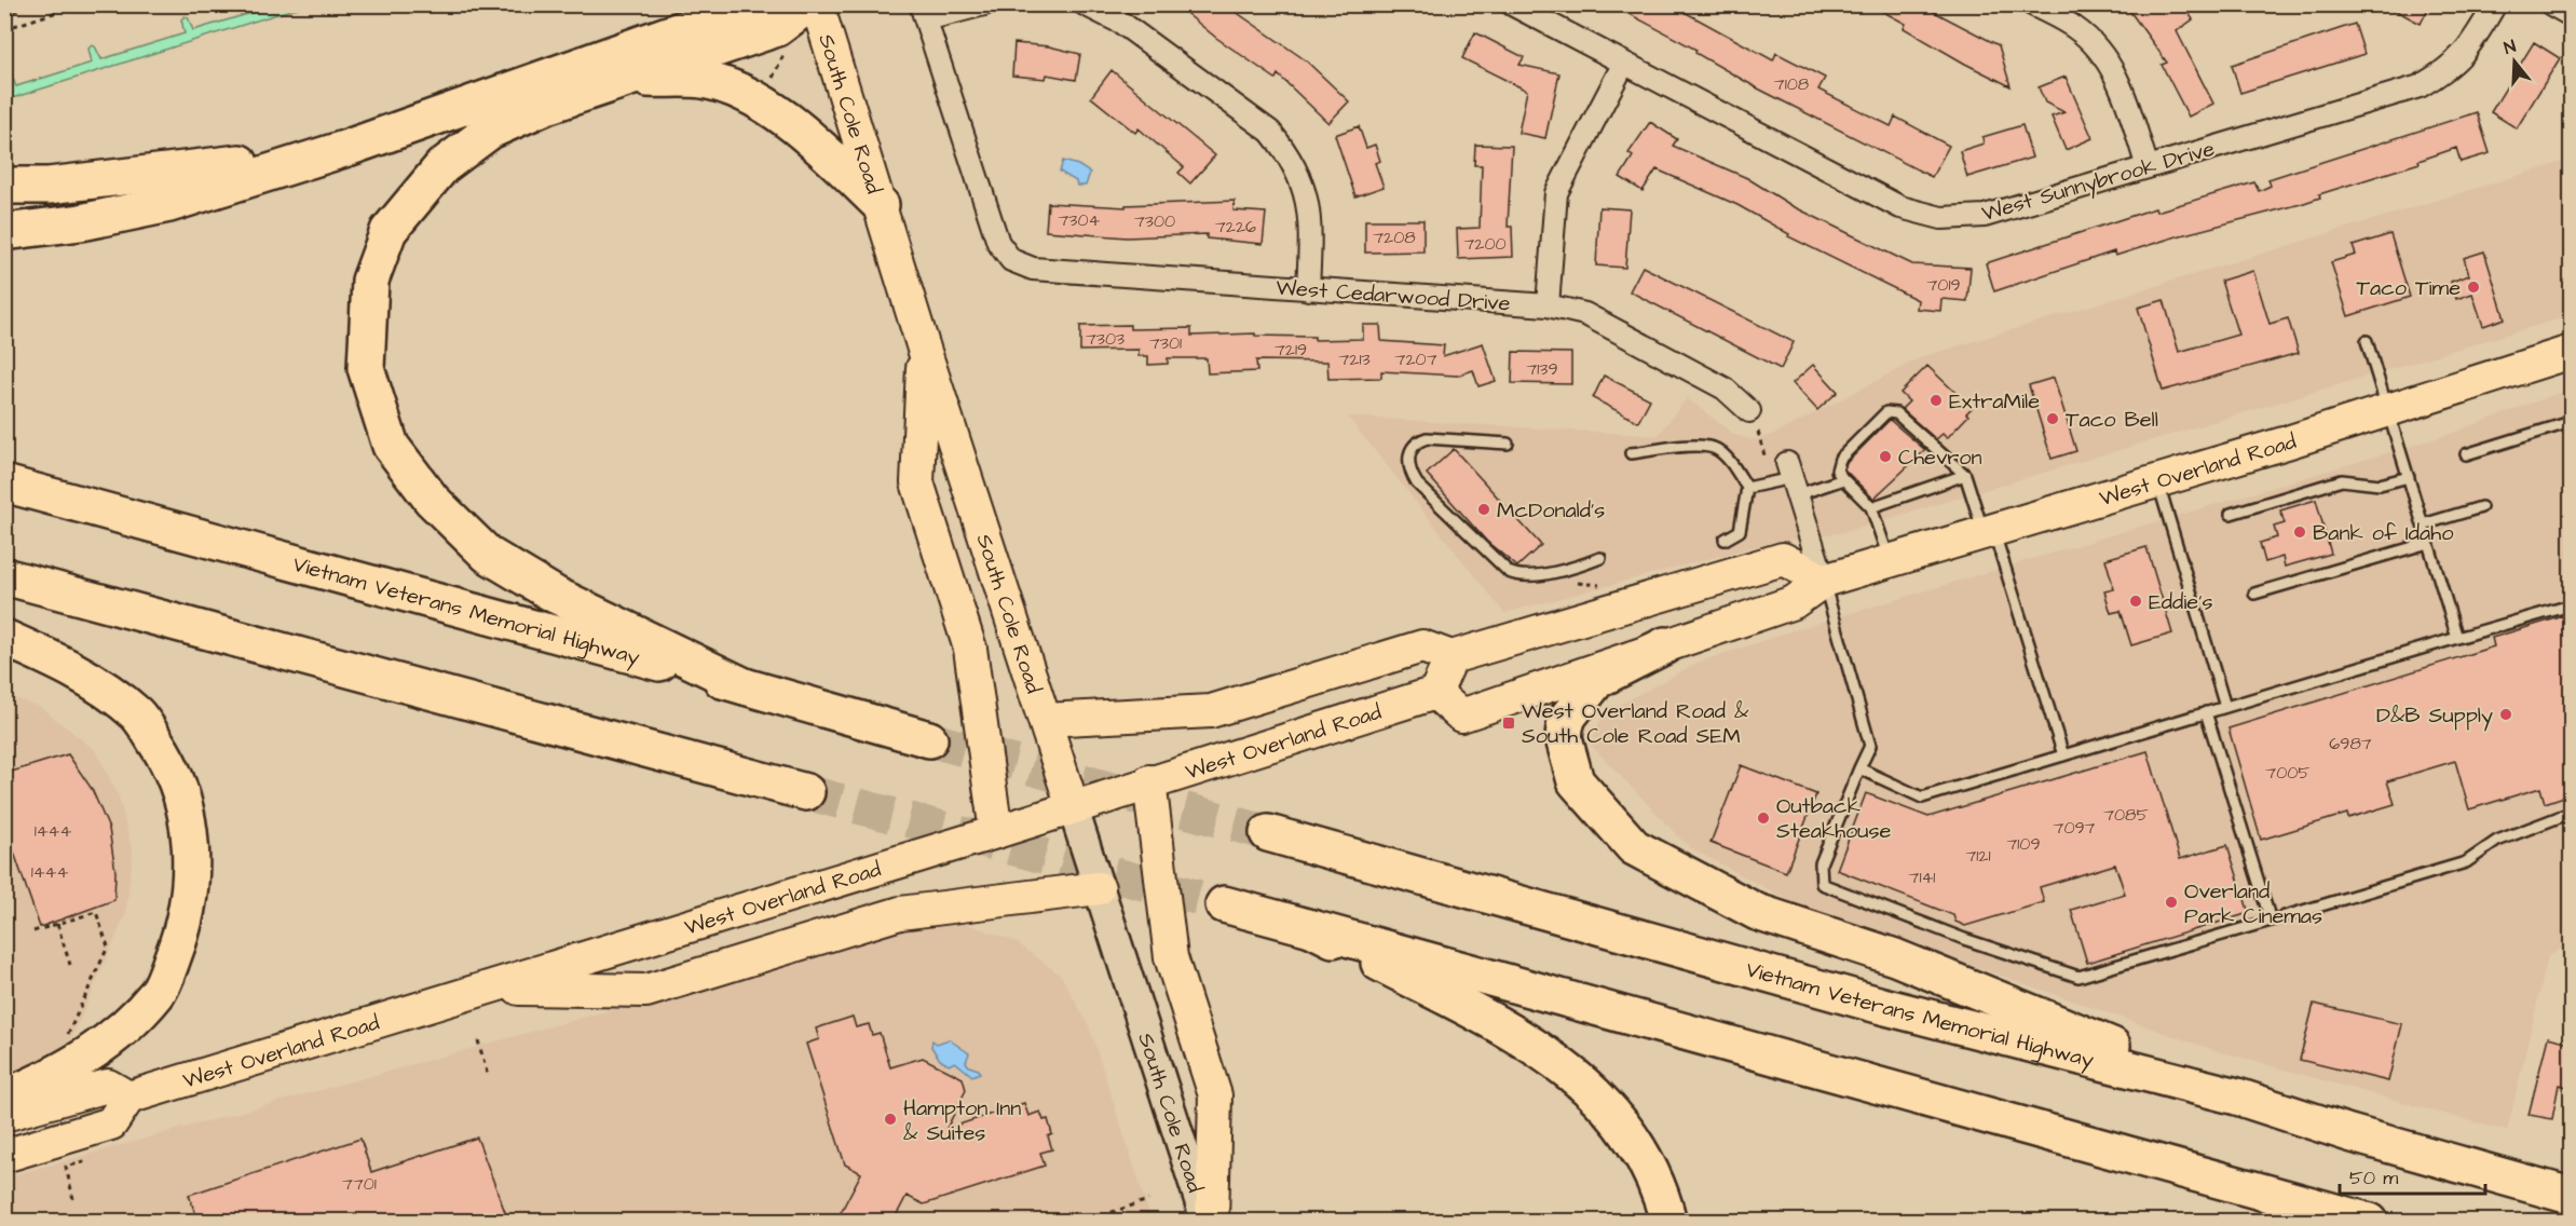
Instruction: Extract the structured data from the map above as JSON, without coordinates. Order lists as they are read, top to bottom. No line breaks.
{"streets":{"highway":["Vietnam Veterans Memorial Highway"],"main road":["South Cole Road","West Overland Road"],"street":["West Sunnybrook Drive","West Cedarwood Drive"]},"crossings":[["South Cole Road","West Overland Road"]],"places":{"other":["Taco Time","ExtraMile","Taco Bell","Chevron","McDonald's","Bank of Idaho","Eddie's","D&B Supply","Outback Steakhouse","Overland Park Cinemas","Hampton Inn & Suites"],"transit":["West Overland Road & South Cole Road SEM"]},"house_numbers":["7108","7304","7300","7226","7208","7200","7019","7303","7301","7219","7213","7207","7139","6987","7005","7085","7097","1444","7109","7121","1444","7141","7701"],"scale_bar":"50 m","north":"top"}
